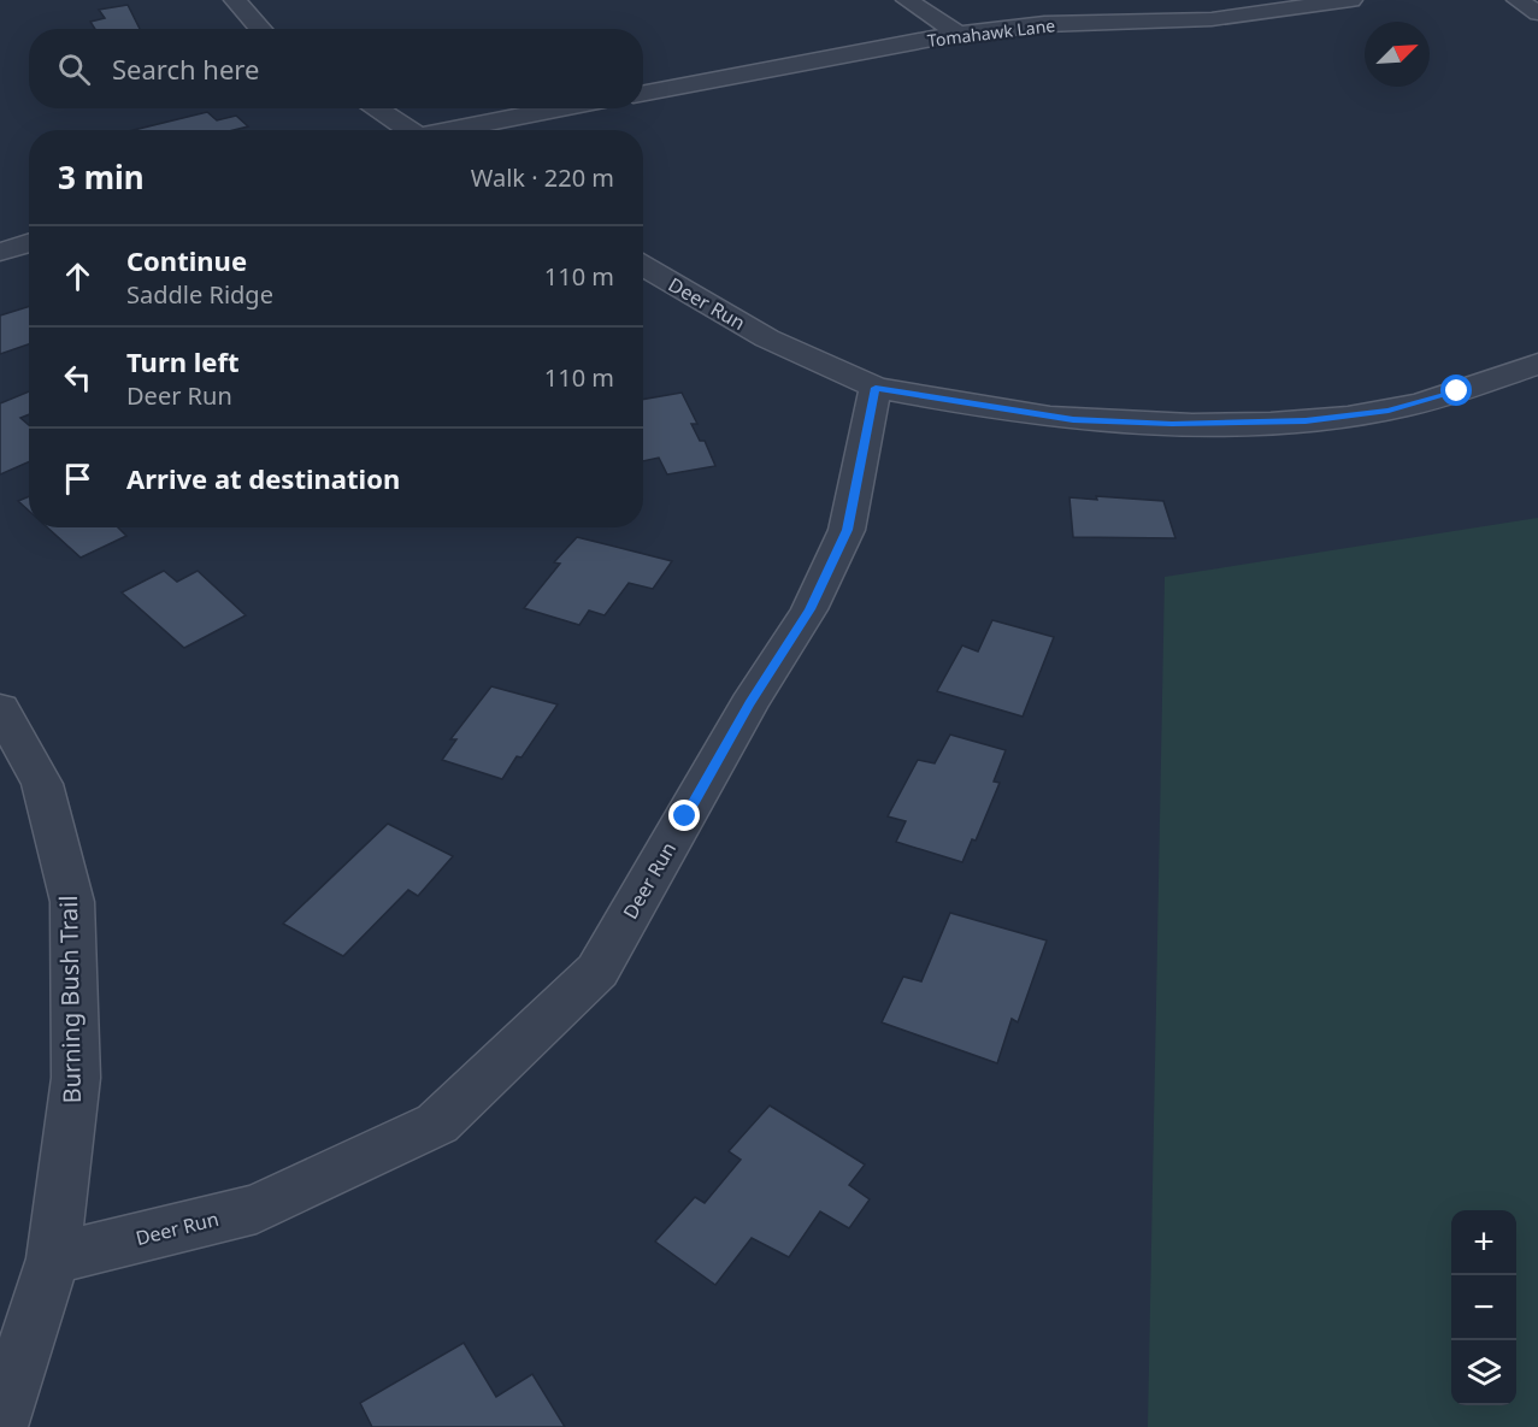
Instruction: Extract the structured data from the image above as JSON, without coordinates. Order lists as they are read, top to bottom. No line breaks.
{"streets":{"street":["Tomahawk Lane","Deer Run","Burning Bush Trail"]},"crossings":[["Deer Run","Burning Bush Trail"]],"north":"top right","page":{"search":"Search here","heading":["3 min","Walk · 220 m"],"list":[["Continue","Saddle Ridge","110 m"],["Turn left","Deer Run","110 m"],"Arrive at destination"],"map_buttons":["+","−"]}}
